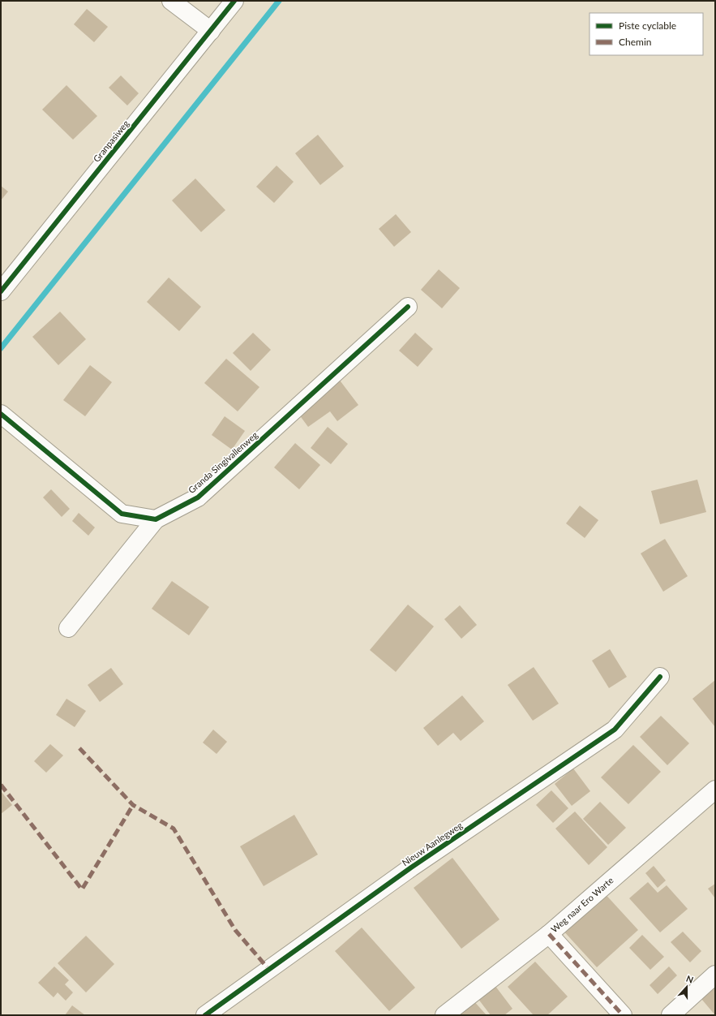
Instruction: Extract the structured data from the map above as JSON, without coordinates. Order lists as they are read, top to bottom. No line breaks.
{"streets":{"street":["Granpasiweg","Granda Singivallenweg","Nieuw Aanlegweg","Weg naar Ero Warte"]},"legend":["Piste cyclable","Chemin"],"north":"top"}
